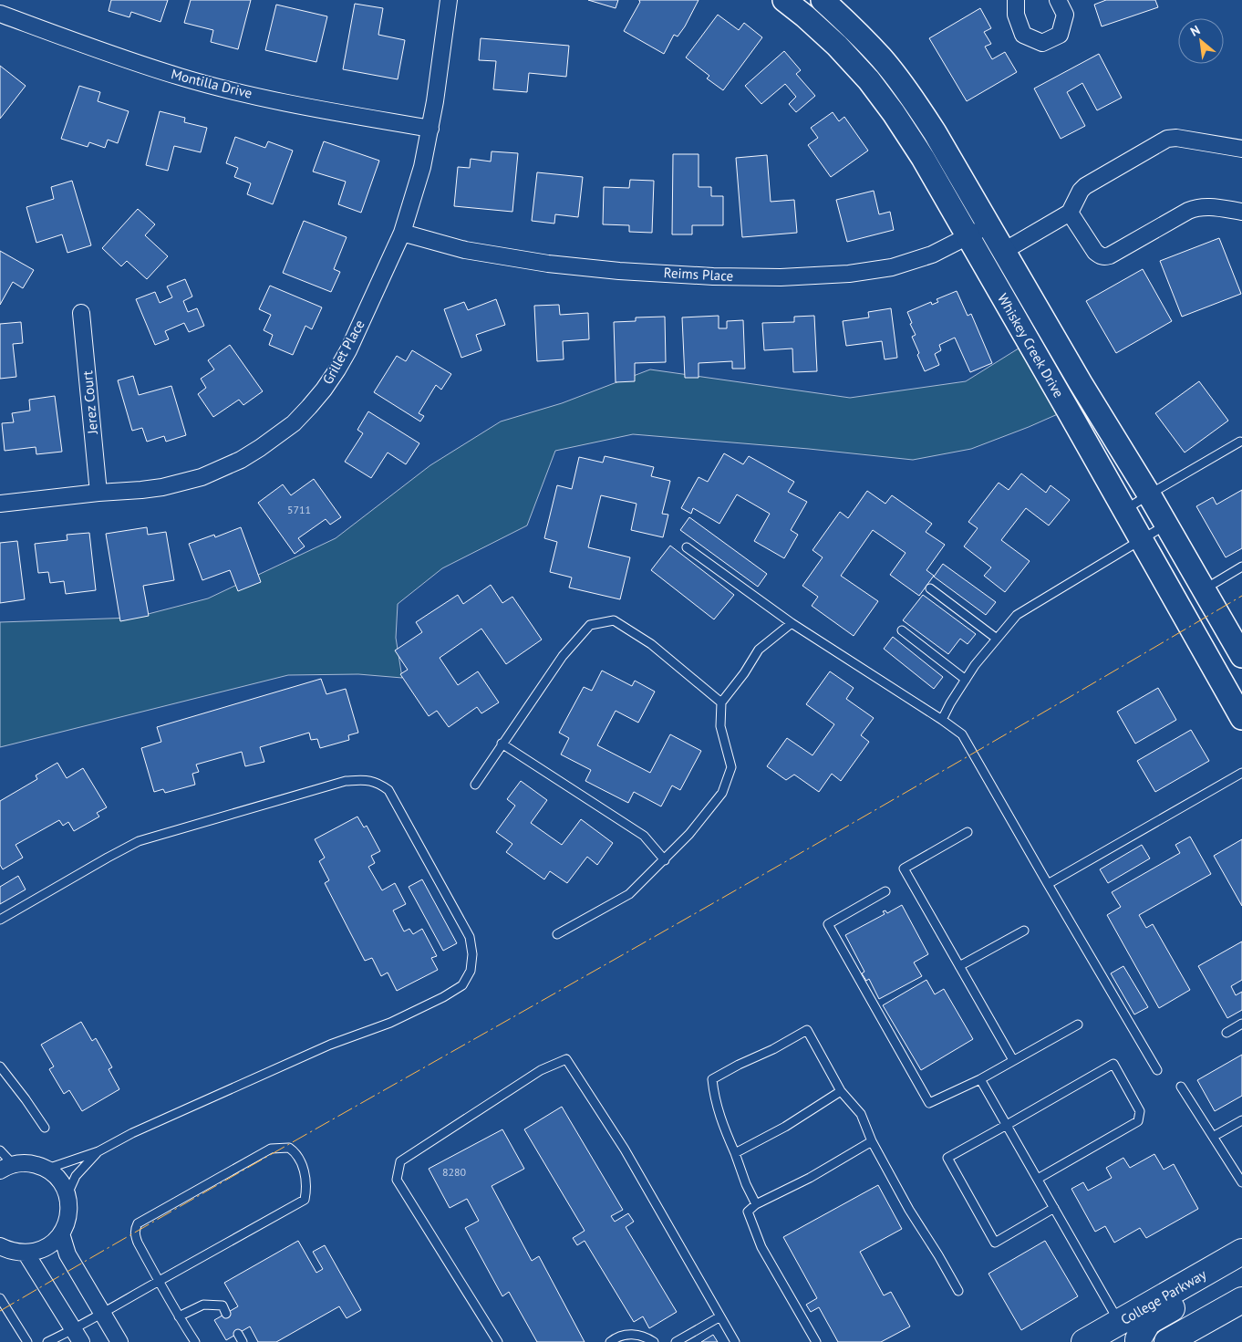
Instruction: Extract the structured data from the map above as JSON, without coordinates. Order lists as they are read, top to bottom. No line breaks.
{"streets":{"main road":["College Parkway"],"street":["Montilla Drive","Reims Place","Whiskey Creek Drive","Grillet Place","Jerez Court"]},"crossings":[["Montilla Drive","Grillet Place"],["Reims Place","Whiskey Creek Drive"],["Reims Place","Grillet Place"],["Grillet Place","Jerez Court"]],"house_numbers":["5711","8280"],"north":"top left"}
